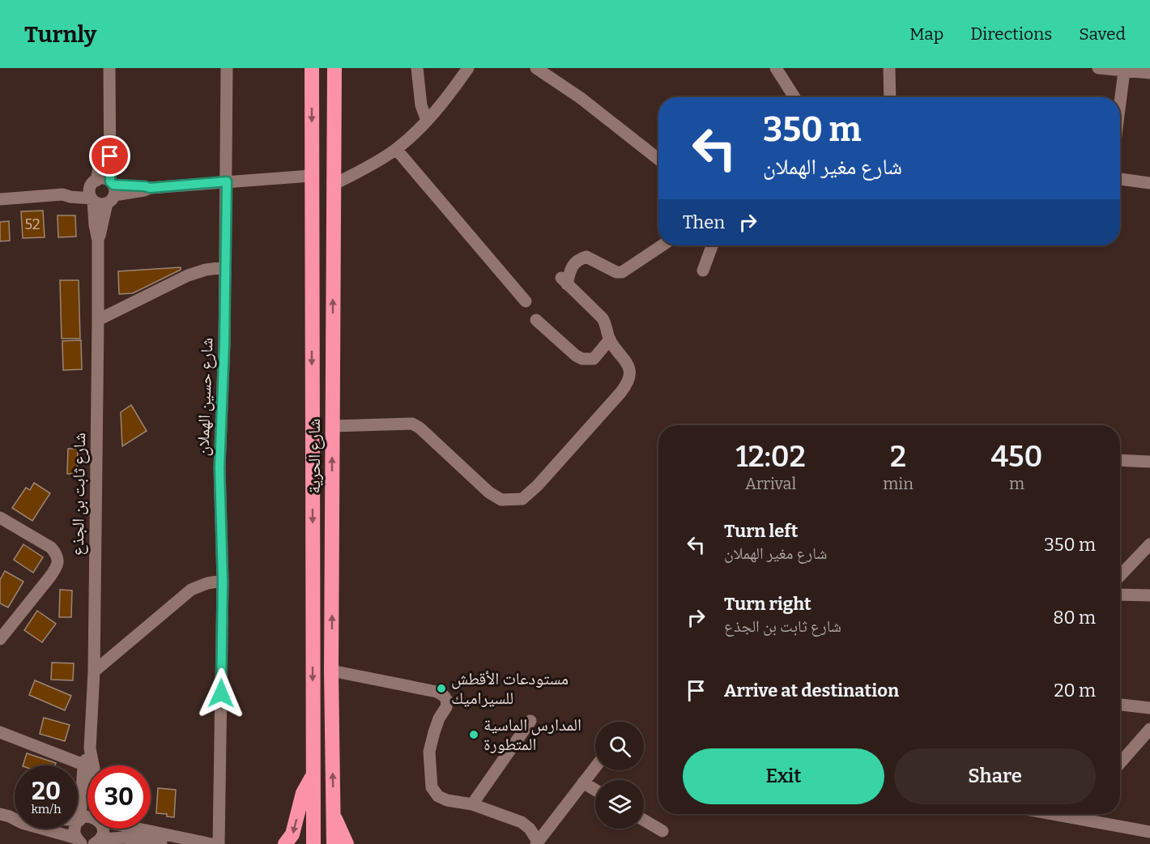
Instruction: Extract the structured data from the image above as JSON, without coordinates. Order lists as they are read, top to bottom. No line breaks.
{"streets":{"highway":["شارع الحرية"],"street":["شارع حسين الهملان","شارع ثابت بن الجذع"]},"places":["مستودعات الأقطش للسيراميك","المدارس الماسية المتطورة"],"house_numbers":["52"],"page":{"header":"Turnly","nav":["Map","Directions","Saved"],"turn":["350 m","شارع مغير الهملان"],"then":"Then","eta":["12:02","Arrival","2","min","450","m"],"list":[{"name":"Turn left","note":"شارع مغير الهملان","value":"350 m"},{"name":"Turn right","note":"شارع ثابت بن الجذع","value":"80 m"},{"name":"Arrive at destination","value":"20 m"}],"buttons":["Exit","Share"],"speed":"20 km/h","limit":"30"}}
